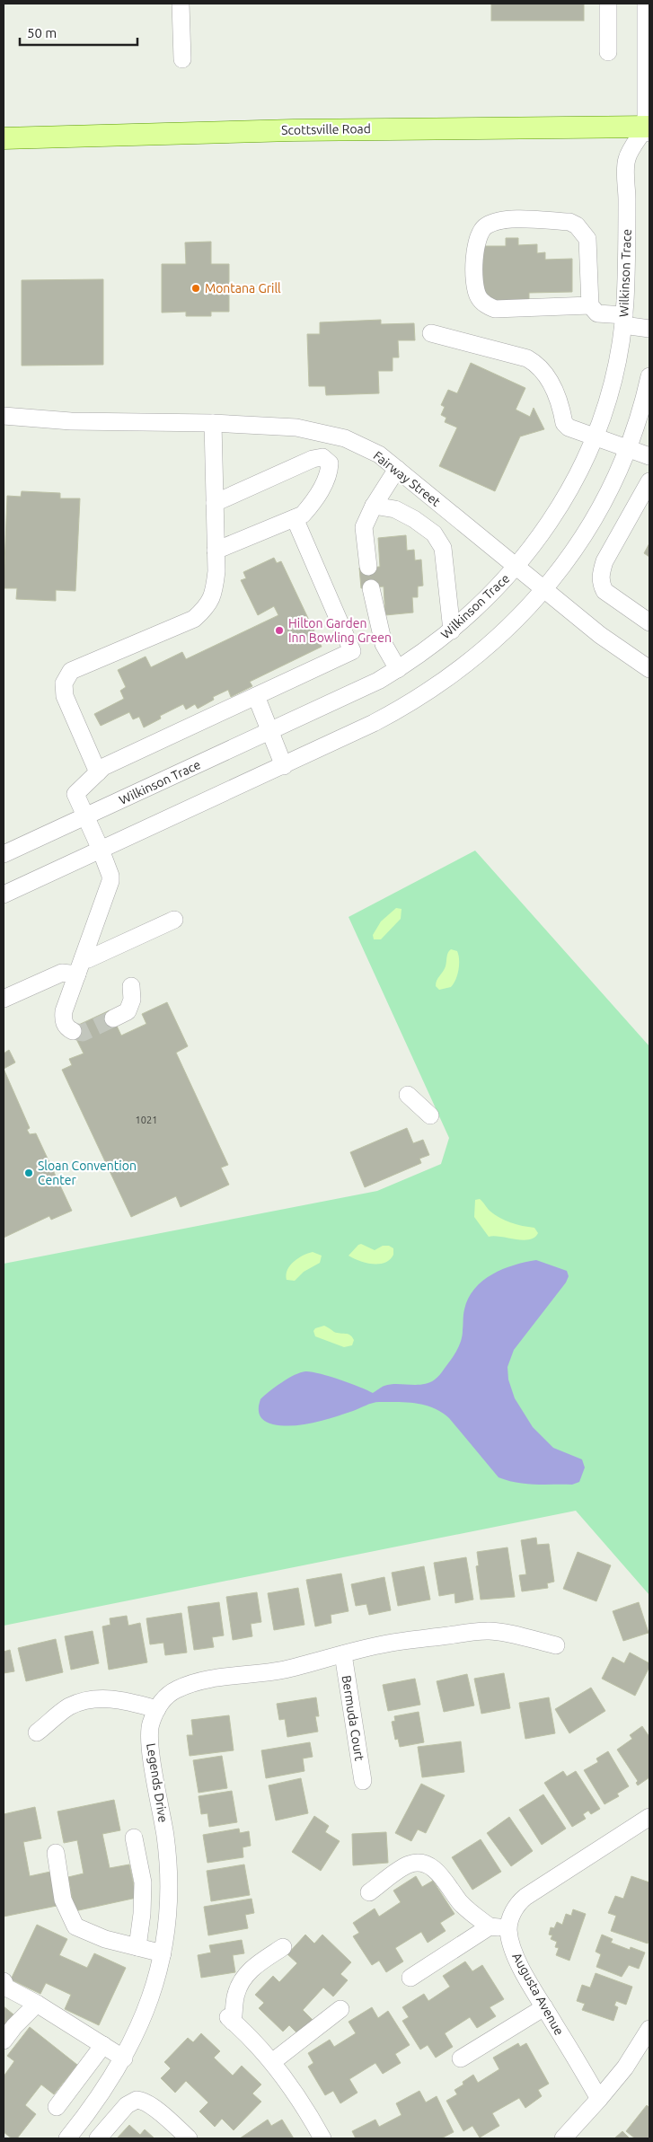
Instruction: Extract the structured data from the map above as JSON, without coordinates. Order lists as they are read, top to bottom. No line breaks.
{"streets":{"main road":["Scottsville Road"],"street":["Wilkinson Trace","Fairway Street","Bermuda Court","Legends Drive","Augusta Avenue"]},"crossings":[["Scottsville Road","Wilkinson Trace"],["Wilkinson Trace","Fairway Street"],["Bermuda Court","Legends Drive"]],"places":["Montana Grill","Hilton Garden Inn Bowling Green","Sloan Convention Center"],"house_numbers":["1021"],"scale_bar":"50 m"}
